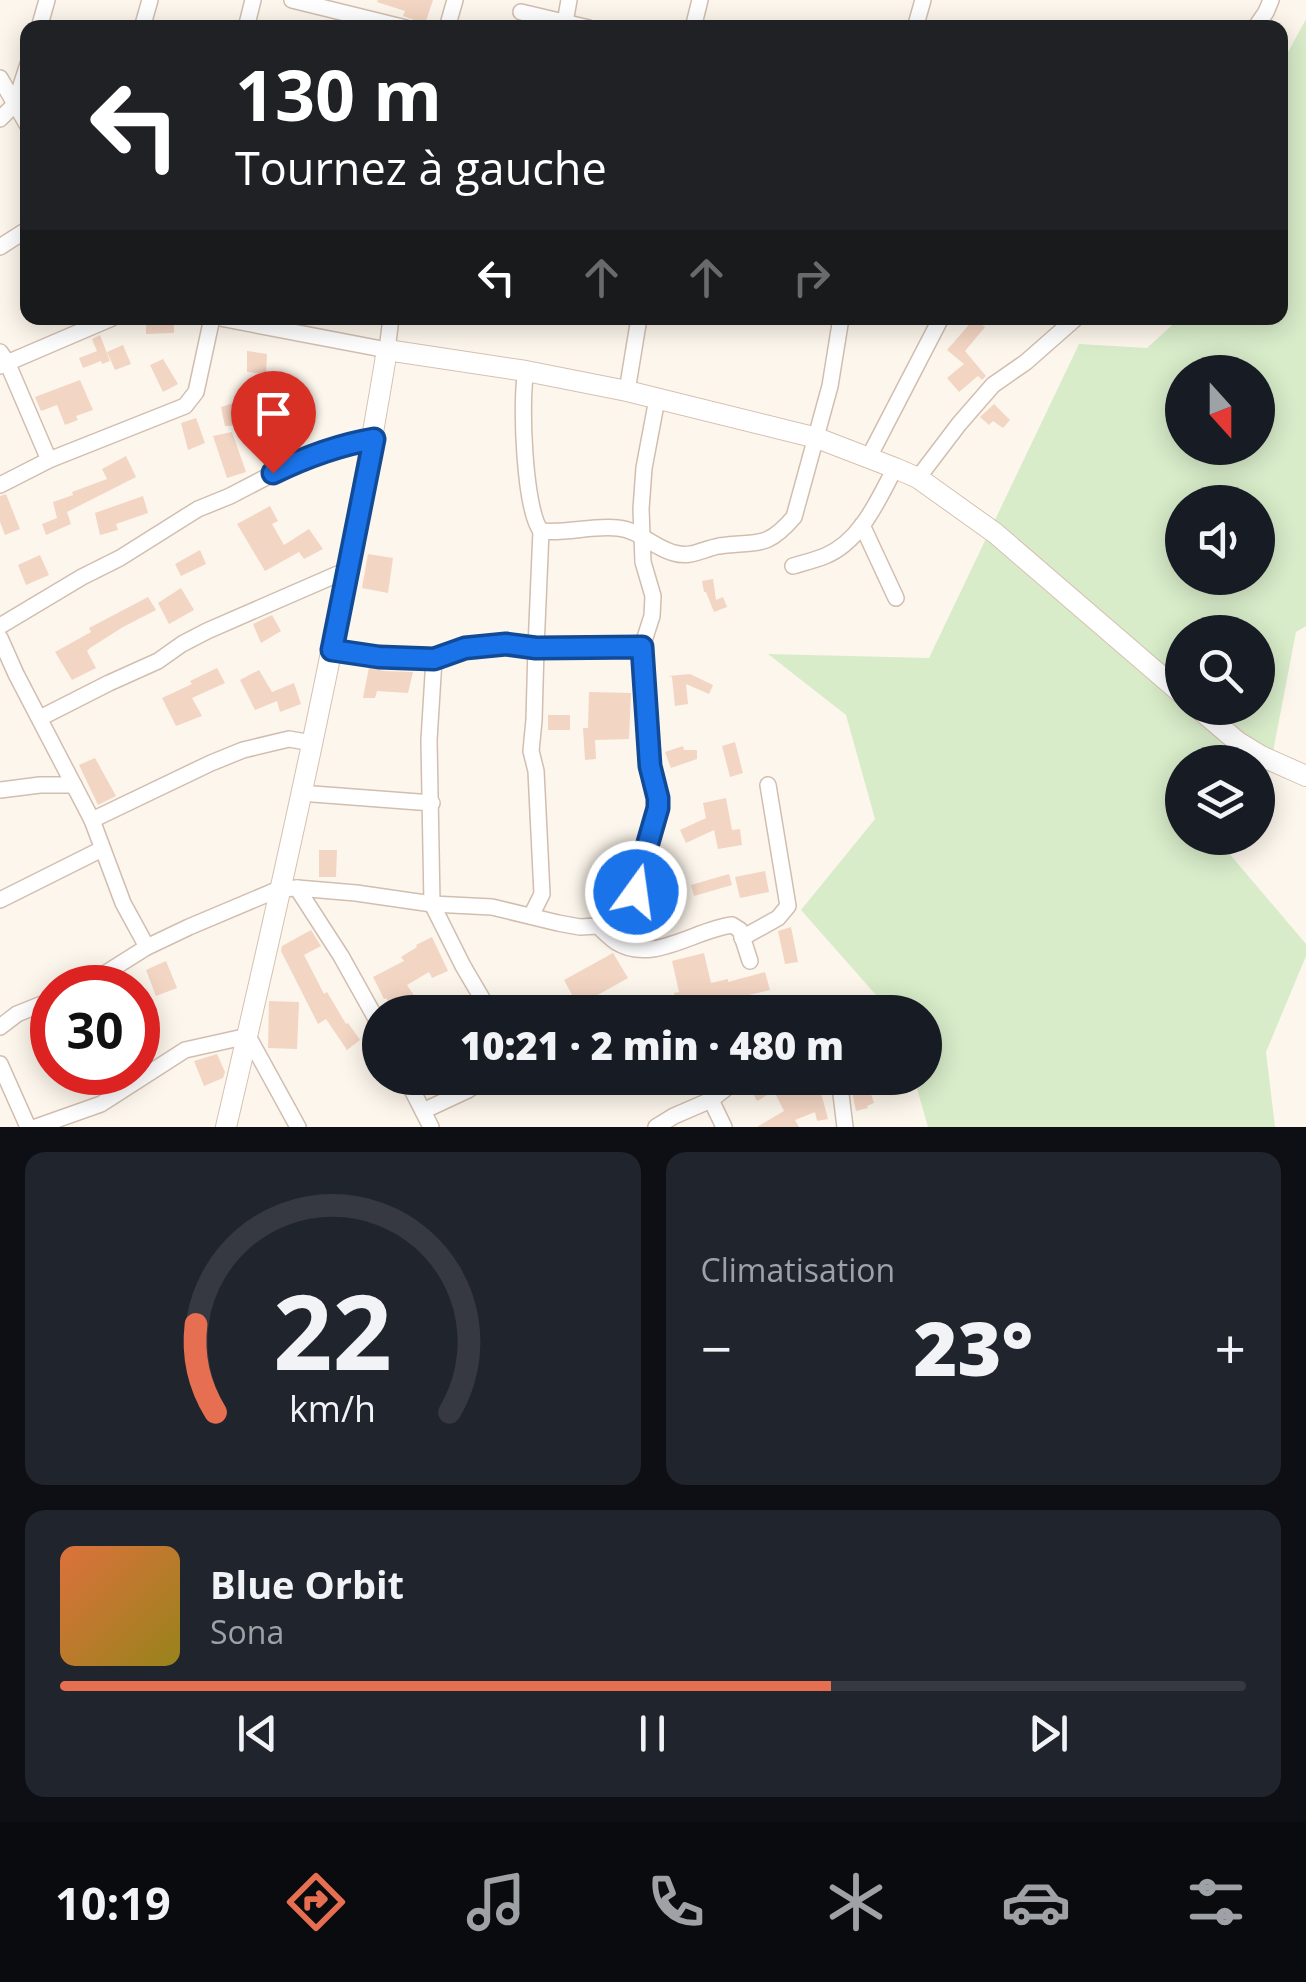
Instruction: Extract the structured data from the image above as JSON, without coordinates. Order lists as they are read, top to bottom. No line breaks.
{"north":"bottom","page":{"turn":["130 m","Tournez à gauche"],"limit":"30","trip":"10:21 · 2 min · 480 m","tile":"Climatisation","heat":["−","23°","+"],"song":["Blue Orbit","Sona"],"tabs":"10:19","gauge":["22","km/h"]}}
